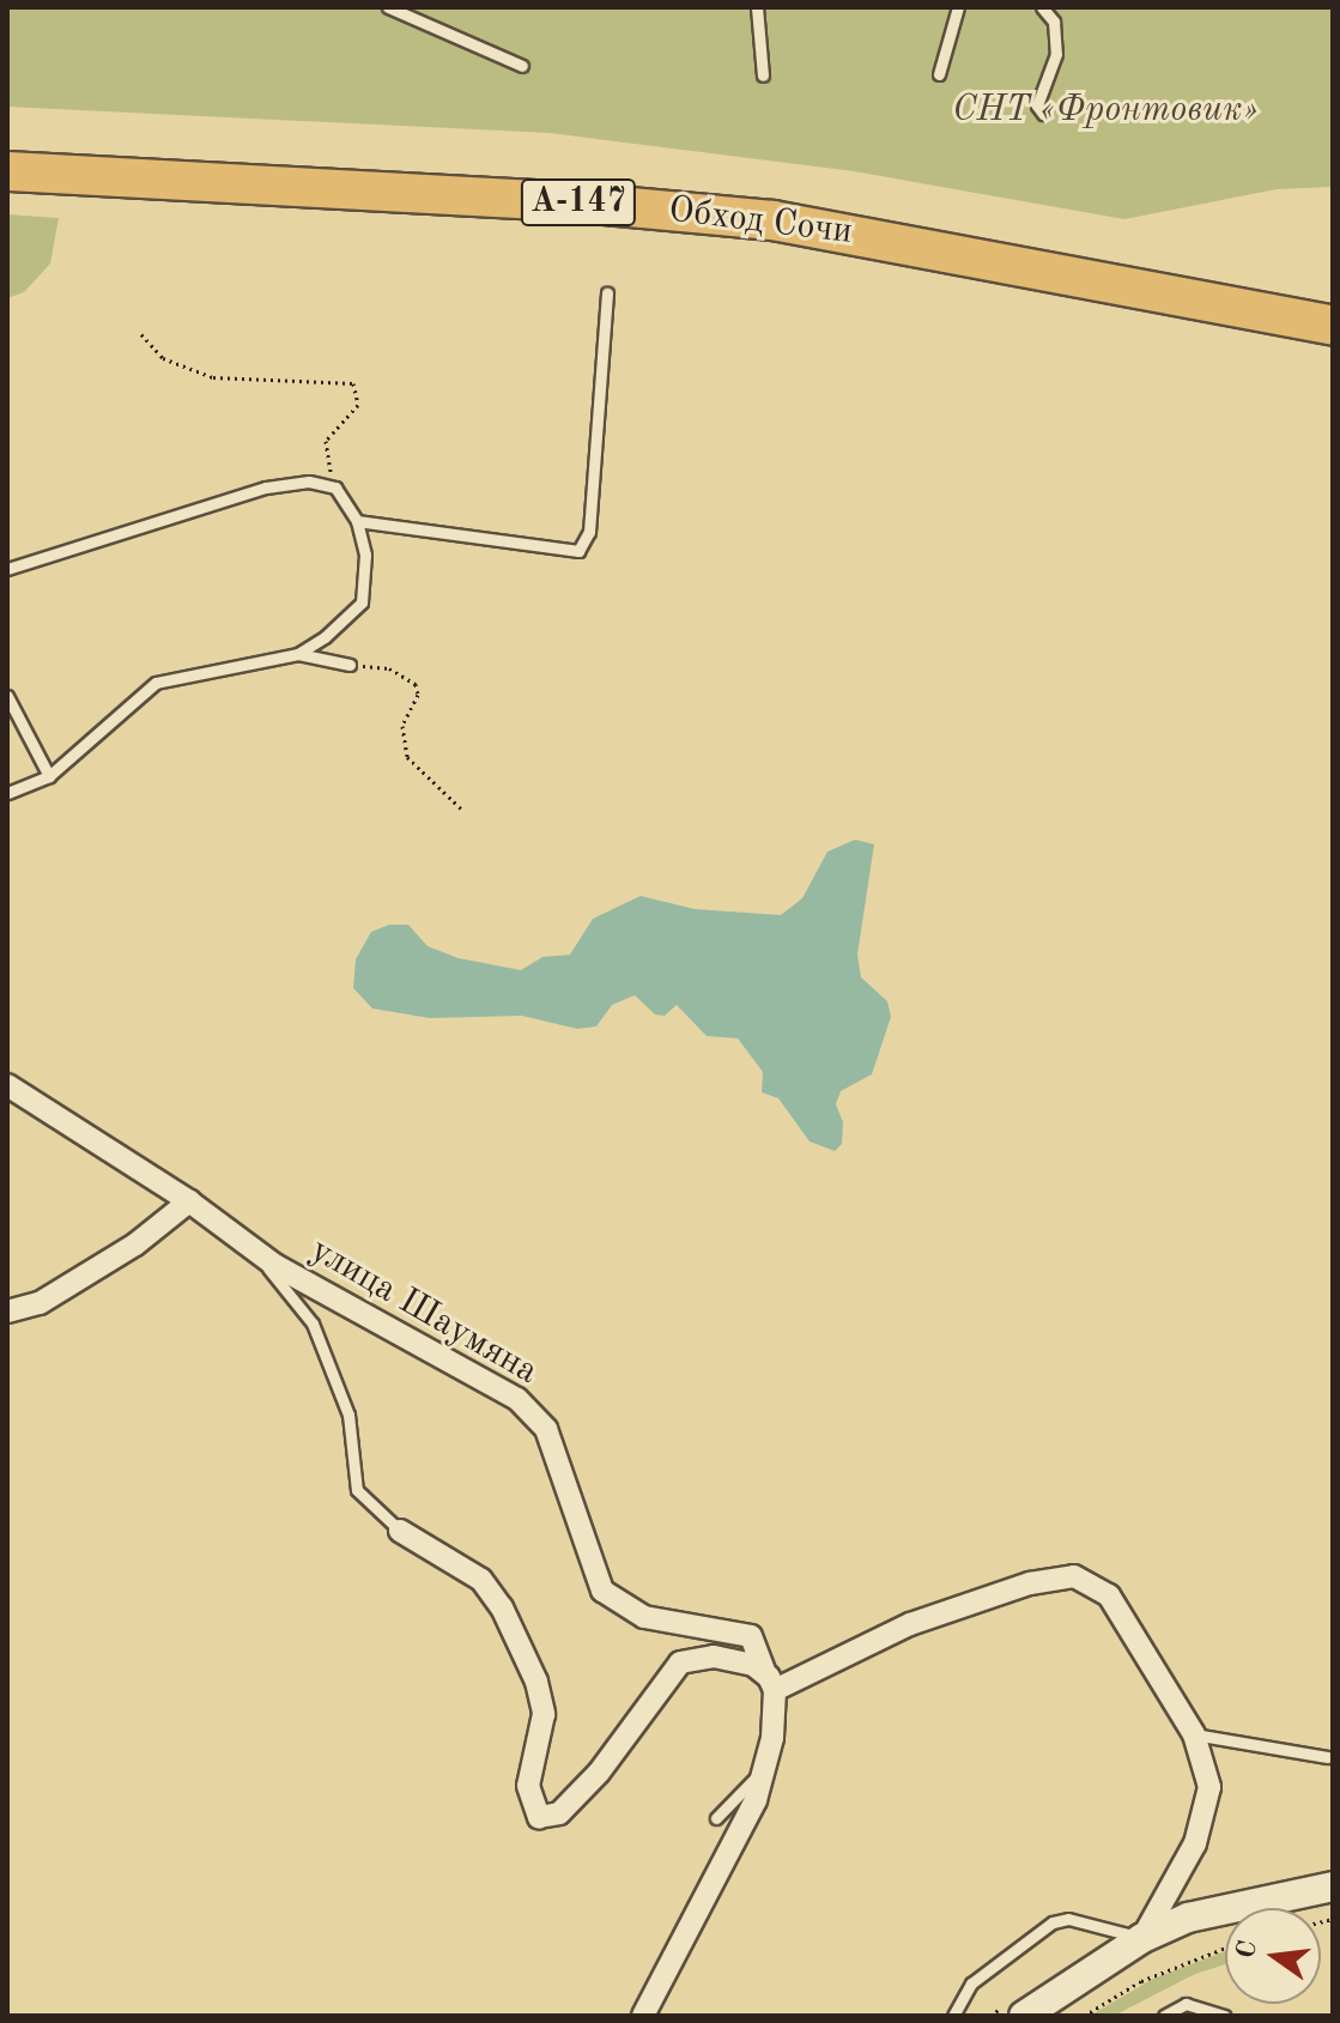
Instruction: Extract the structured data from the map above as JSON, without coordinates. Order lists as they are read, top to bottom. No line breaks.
{"streets":{"highway":["А-147","Обход Сочи"],"street":["улица Шаумяна"]},"parks":["СНТ «Фронтовик»"],"north":"left"}
